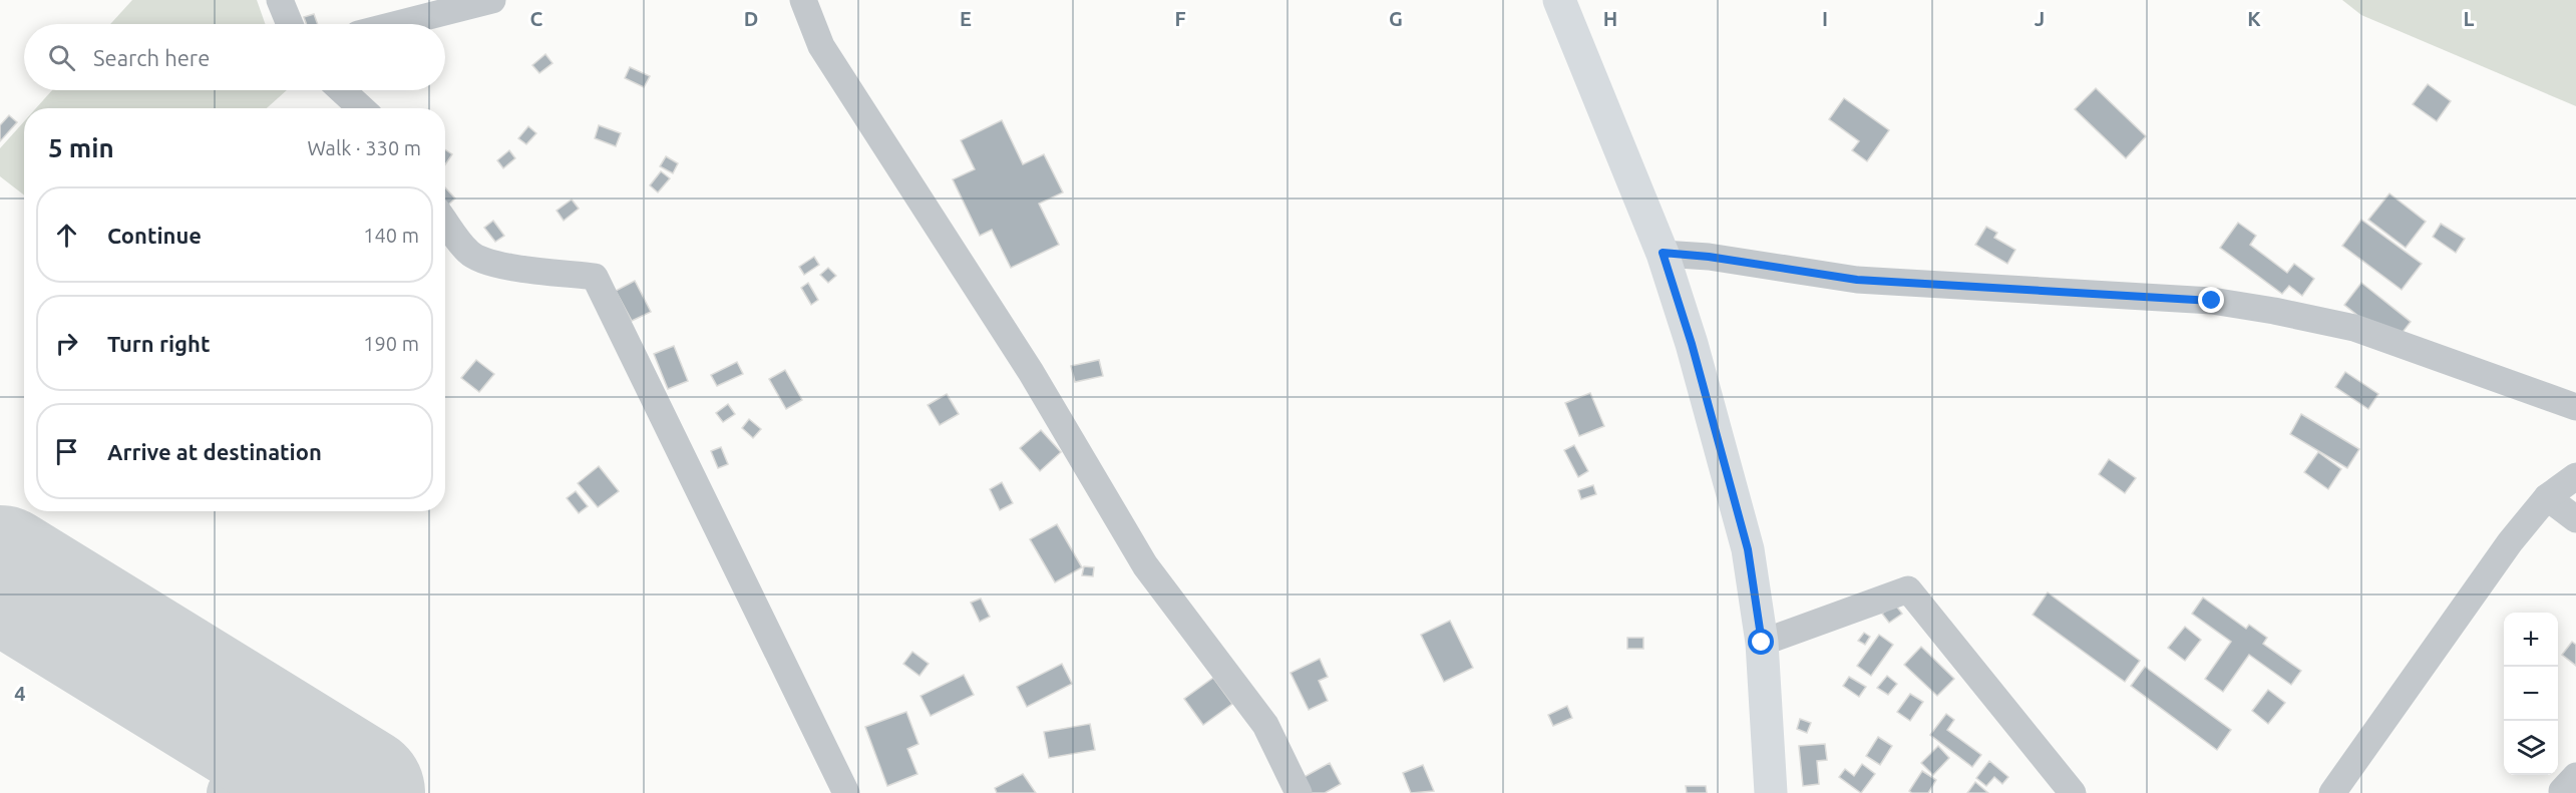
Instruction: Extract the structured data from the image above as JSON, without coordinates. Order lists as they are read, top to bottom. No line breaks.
{"page":{"search":"Search here","heading":["5 min","Walk · 330 m"],"list":[["Continue","140 m"],["Turn right","190 m"],"Arrive at destination"],"map_buttons":["+","−"]},"grid":{"columns":["C","D","E","F","G","H","I","J","K","L"],"rows":["4"]}}
